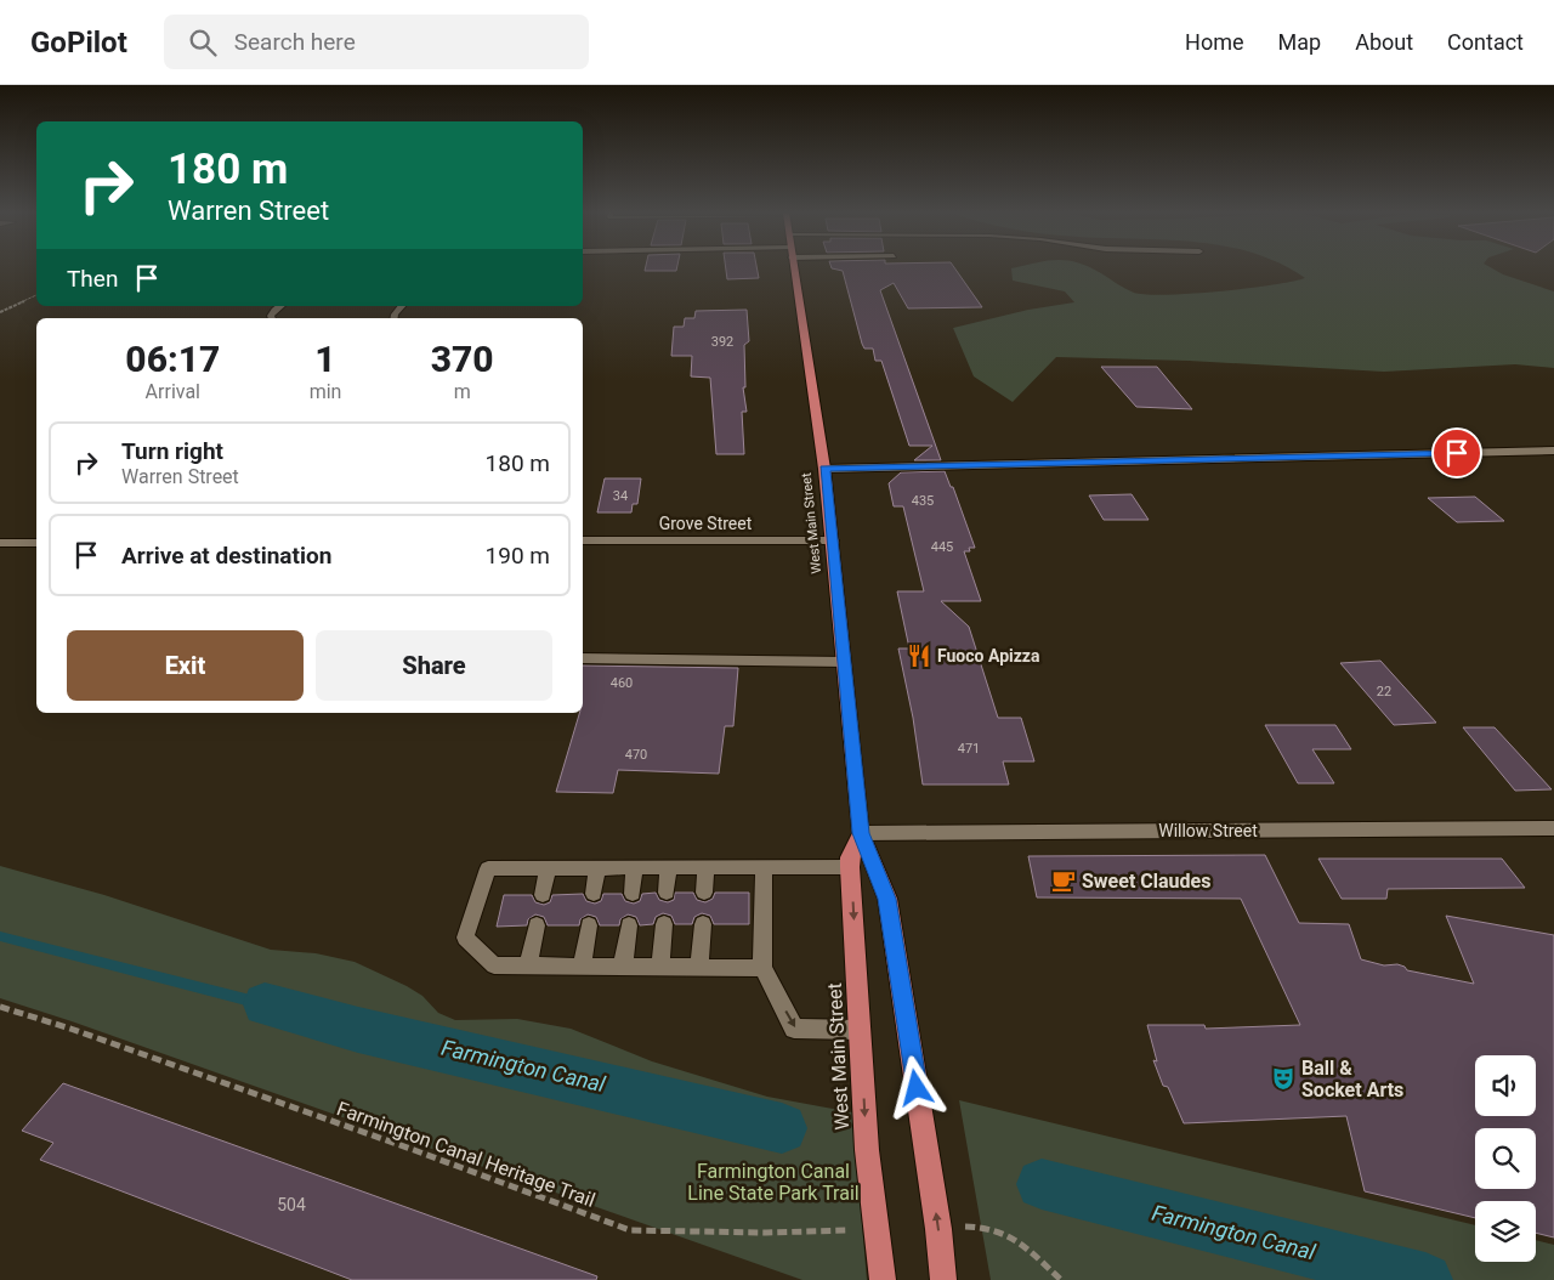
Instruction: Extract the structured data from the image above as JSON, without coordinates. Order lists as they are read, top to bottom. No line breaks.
{"streets":{"main road":["West Main Street"],"street":["Grove Street","Willow Street"],"path":["Farmington Canal Heritage Trail"]},"crossings":[["Grove Street","West Main Street"],["West Main Street","Willow Street"],["West Main Street","Farmington Canal Heritage Trail"]],"water":["Farmington Canal"],"parks":["Farmington Canal Line State Park Trail"],"places":{"restaurant":["Fuoco Apizza"],"cafe":["Sweet Claudes"],"theatre":["Ball & Socket Arts"]},"house_numbers":["392","34","435","445","460","22","471","470","504"],"page":{"header":"GoPilot","search":"Search here","nav":["Home","Map","About","Contact"],"turn":["180 m","Warren Street"],"then":"Then","eta":["06:17","Arrival","1","min","370","m"],"list":[{"name":"Turn right","note":"Warren Street","value":"180 m"},{"name":"Arrive at destination","value":"190 m"}],"buttons":["Exit","Share"]}}
